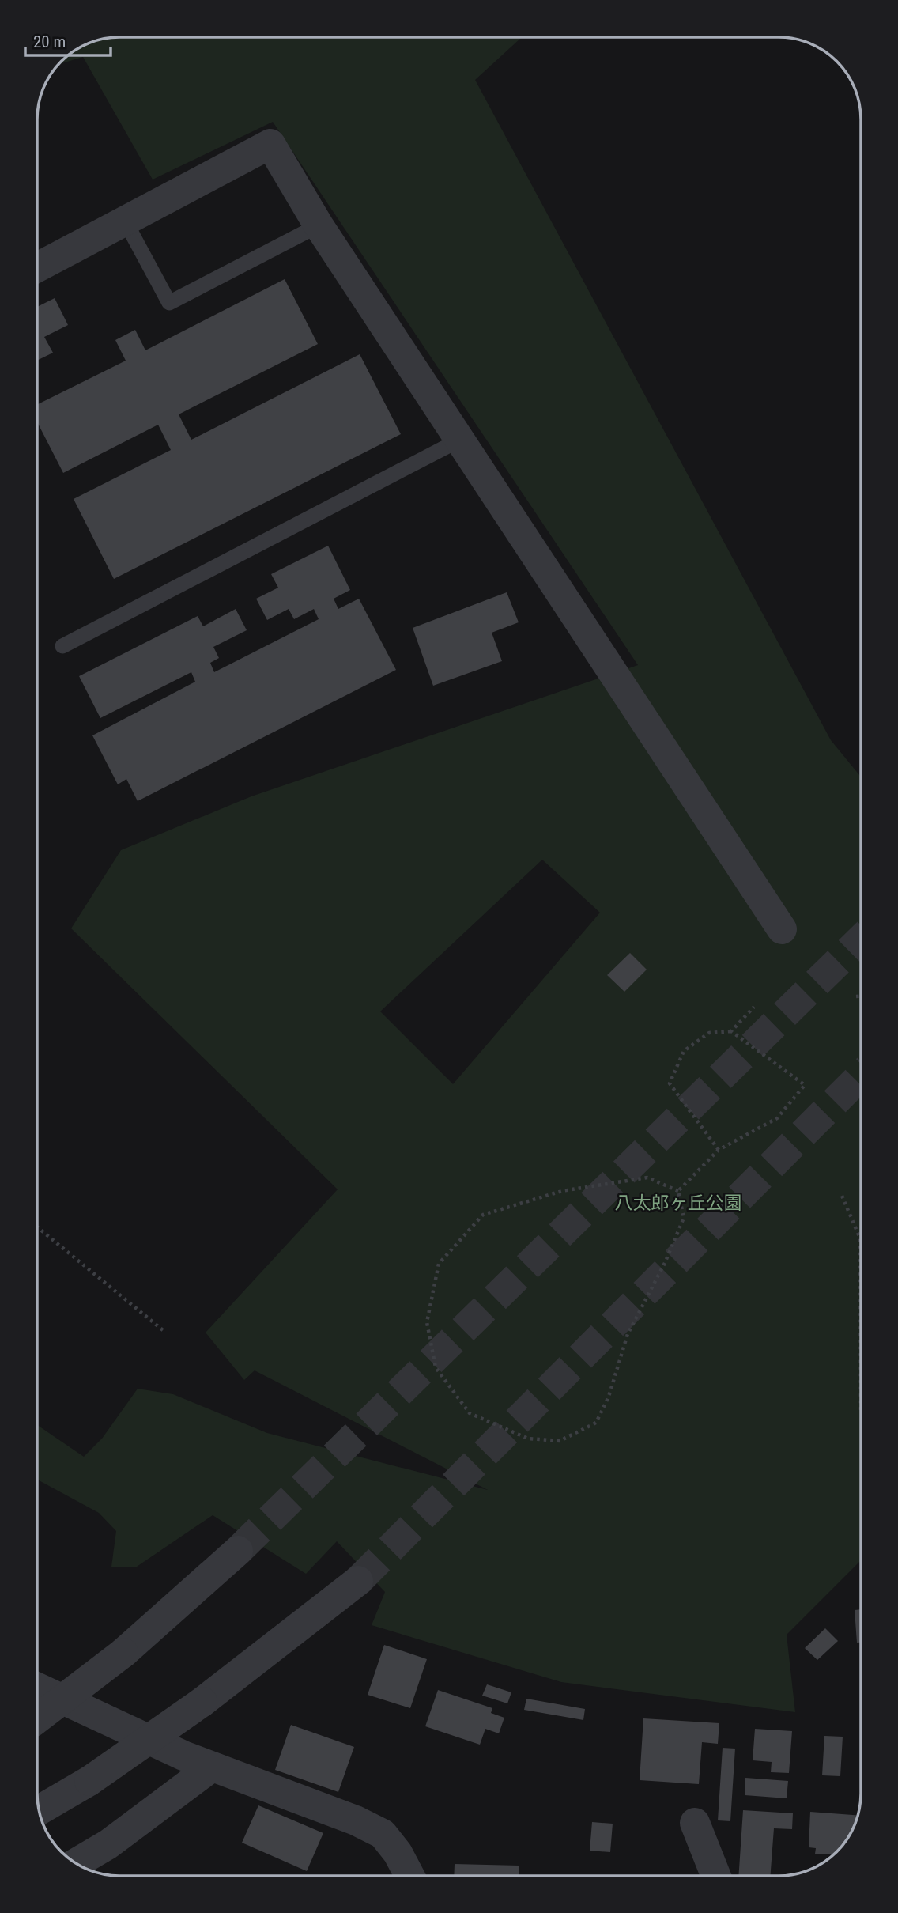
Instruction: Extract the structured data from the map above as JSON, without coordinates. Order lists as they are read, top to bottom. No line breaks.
{"parks":["八太郎ヶ丘公園"],"scale_bar":"20 m"}
